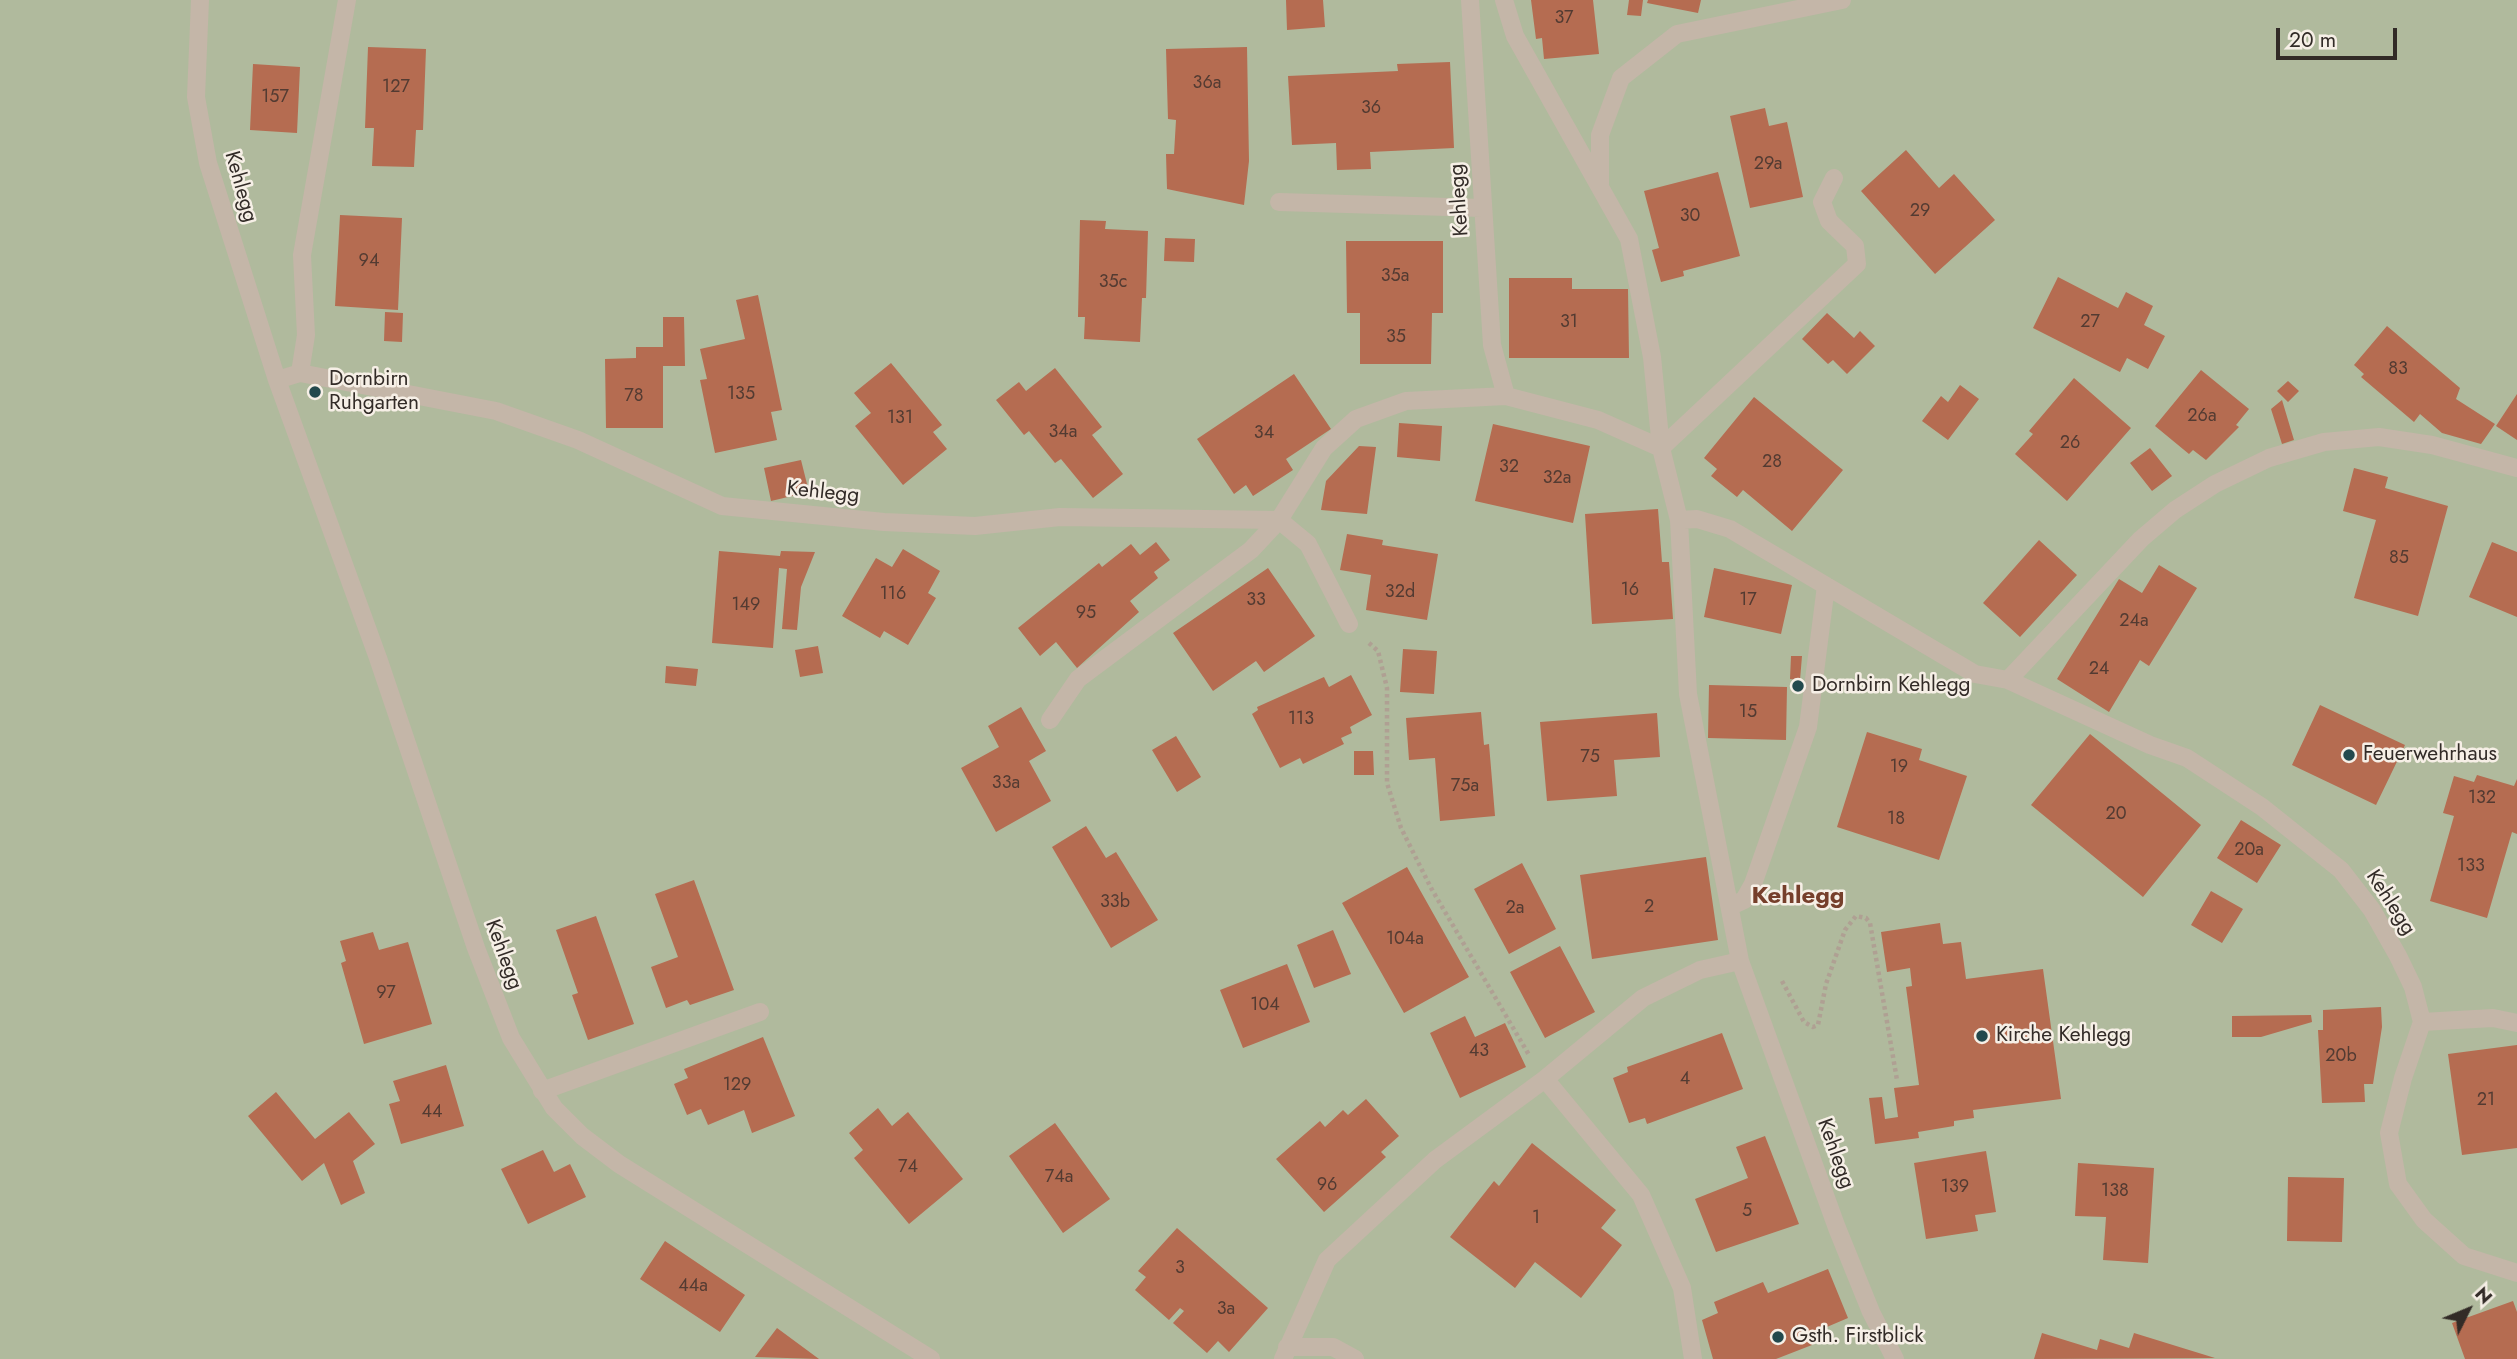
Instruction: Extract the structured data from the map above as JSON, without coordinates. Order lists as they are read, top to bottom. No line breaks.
{"streets":{"street":["Kehlegg"]},"districts":["Kehlegg"],"places":["Dornbirn Ruhgarten","Dornbirn Kehlegg","Feuerwehrhaus","Kirche Kehlegg","Gsth. Firstblick"],"house_numbers":["37","36a","127","157","36","29a","29","30","94","35a","35c","31","27","35","83","135","78","26a","131","34a","34","26","28","32","32a","85","16","32d","116","33","17","149","95","24a","24","15","113","75","19","33a","75a","132","20","18","20a","133","33b","2","2a","104a","97","104","43","20b","4","129","21","44","74","74a","96","139","138","5","1","3","44a","3a"],"scale_bar":"20 m","north":"top right"}
